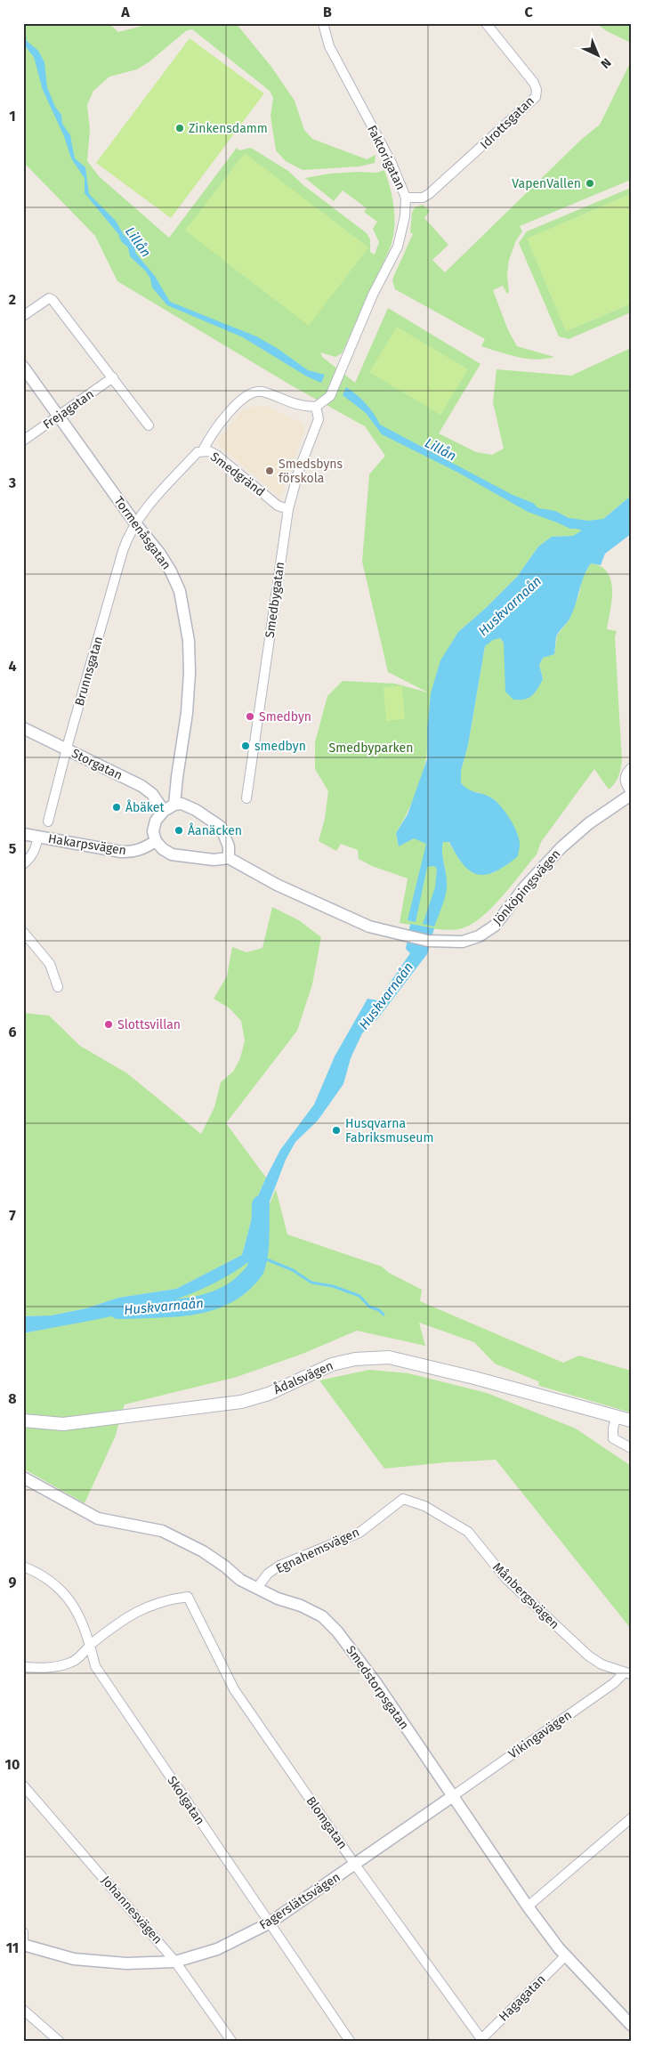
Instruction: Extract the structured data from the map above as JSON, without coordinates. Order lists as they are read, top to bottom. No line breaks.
{"streets":{"main road":["Ådalsvägen"],"street":["Idrottsgatan","Faktorigatan","Frejagatan","Smedgränd","Tormenåsgatan","Smedbygatan","Brunnsgatan","Storgatan","Hakarpsvägen","Jönköpingsvägen","Egnahemsvägen","Månbergsvägen","Smedstorpsgatan","Vikingavägen","Skolgatan","Blomgatan","Fagerslättsvägen","Johannesvägen","Hagagatan"]},"crossings":[["Idrottsgatan","Faktorigatan"],["Faktorigatan","Smedbygatan"],["Frejagatan","Tormenåsgatan"],["Smedgränd","Tormenåsgatan"],["Smedgränd","Smedbygatan"],["Smedgränd","Brunnsgatan"],["Tormenåsgatan","Brunnsgatan"],["Brunnsgatan","Storgatan"],["Egnahemsvägen","Månbergsvägen"],["Egnahemsvägen","Smedstorpsgatan"],["Månbergsvägen","Vikingavägen"],["Smedstorpsgatan","Vikingavägen"],["Smedstorpsgatan","Fagerslättsvägen"],["Smedstorpsgatan","Hagagatan"],["Vikingavägen","Fagerslättsvägen"],["Skolgatan","Blomgatan"],["Skolgatan","Fagerslättsvägen"],["Blomgatan","Fagerslättsvägen"],["Blomgatan","Hagagatan"],["Fagerslättsvägen","Johannesvägen"]],"water":["Lillån","Huskvarnaån"],"parks":["Smedbyparken"],"places":["Zinkensdamm","VapenVallen","Smedsbyns förskola","Smedbyn","smedbyn","Åbäket","Åanäcken","Slottsvillan","Husqvarna Fabriksmuseum"],"north":"bottom right","grid":{"columns":["A","B","C"],"rows":["1","2","3","4","5","6","7","8","9","10","11"]}}
